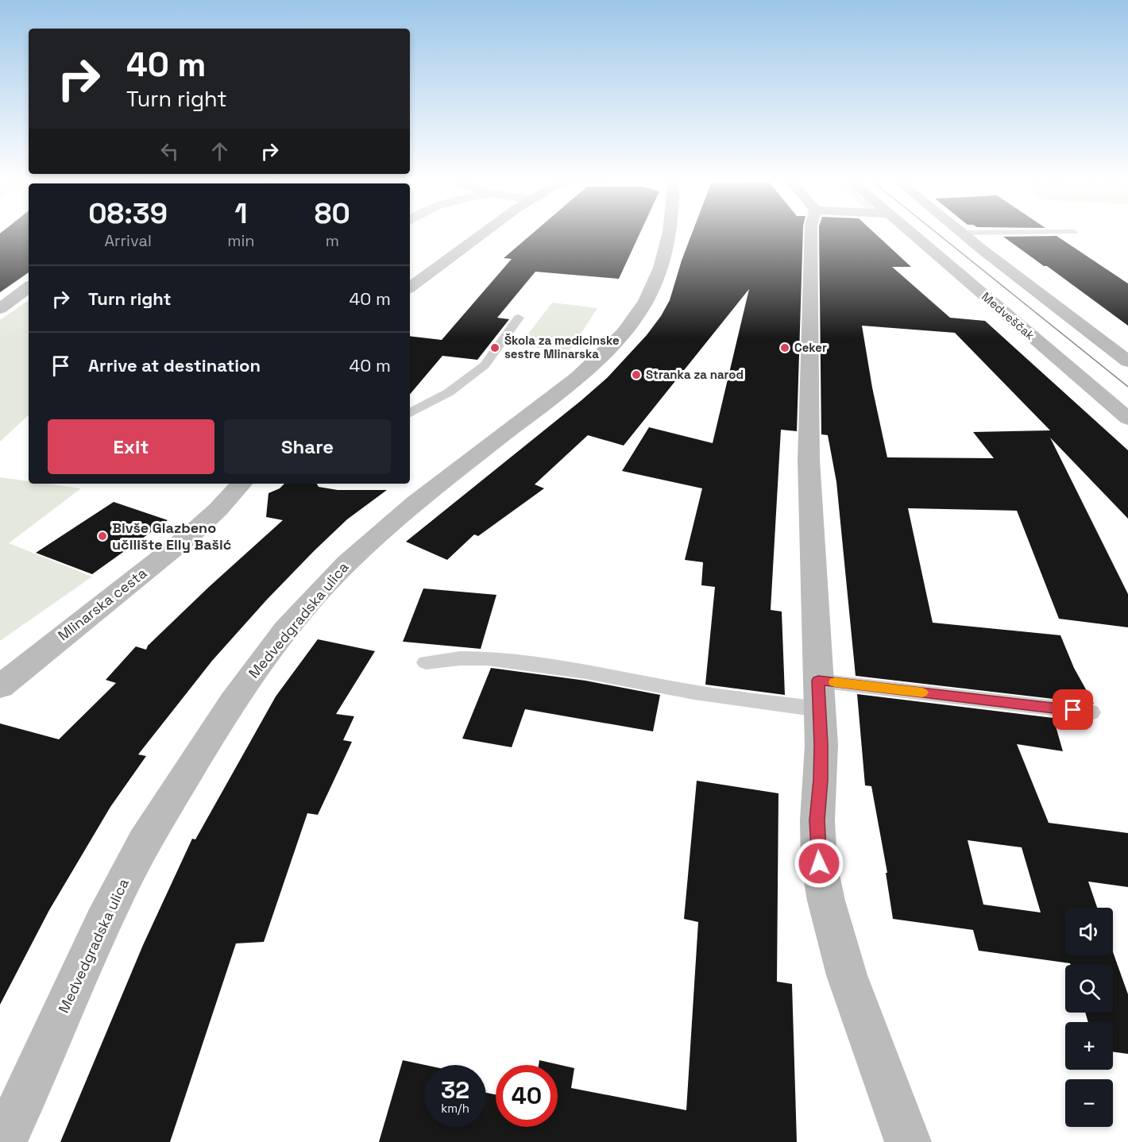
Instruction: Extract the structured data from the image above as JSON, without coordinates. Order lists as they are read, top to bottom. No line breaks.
{"streets":{"street":["Medveščak","Mlinarska cesta","Medvedgradska ulica"]},"places":["Škola za medicinske sestre Mlinarska","Ceker","Stranka za narod","Bivše Glazbeno učilište Elly Bašić"],"page":{"turn":["40 m","Turn right"],"eta":["08:39","Arrival","1","min","80","m"],"list":[{"name":"Turn right","value":"40 m"},{"name":"Arrive at destination","value":"40 m"}],"buttons":["Exit","Share"],"map_buttons":["+","−"],"speed":"32 km/h","limit":"40"}}
